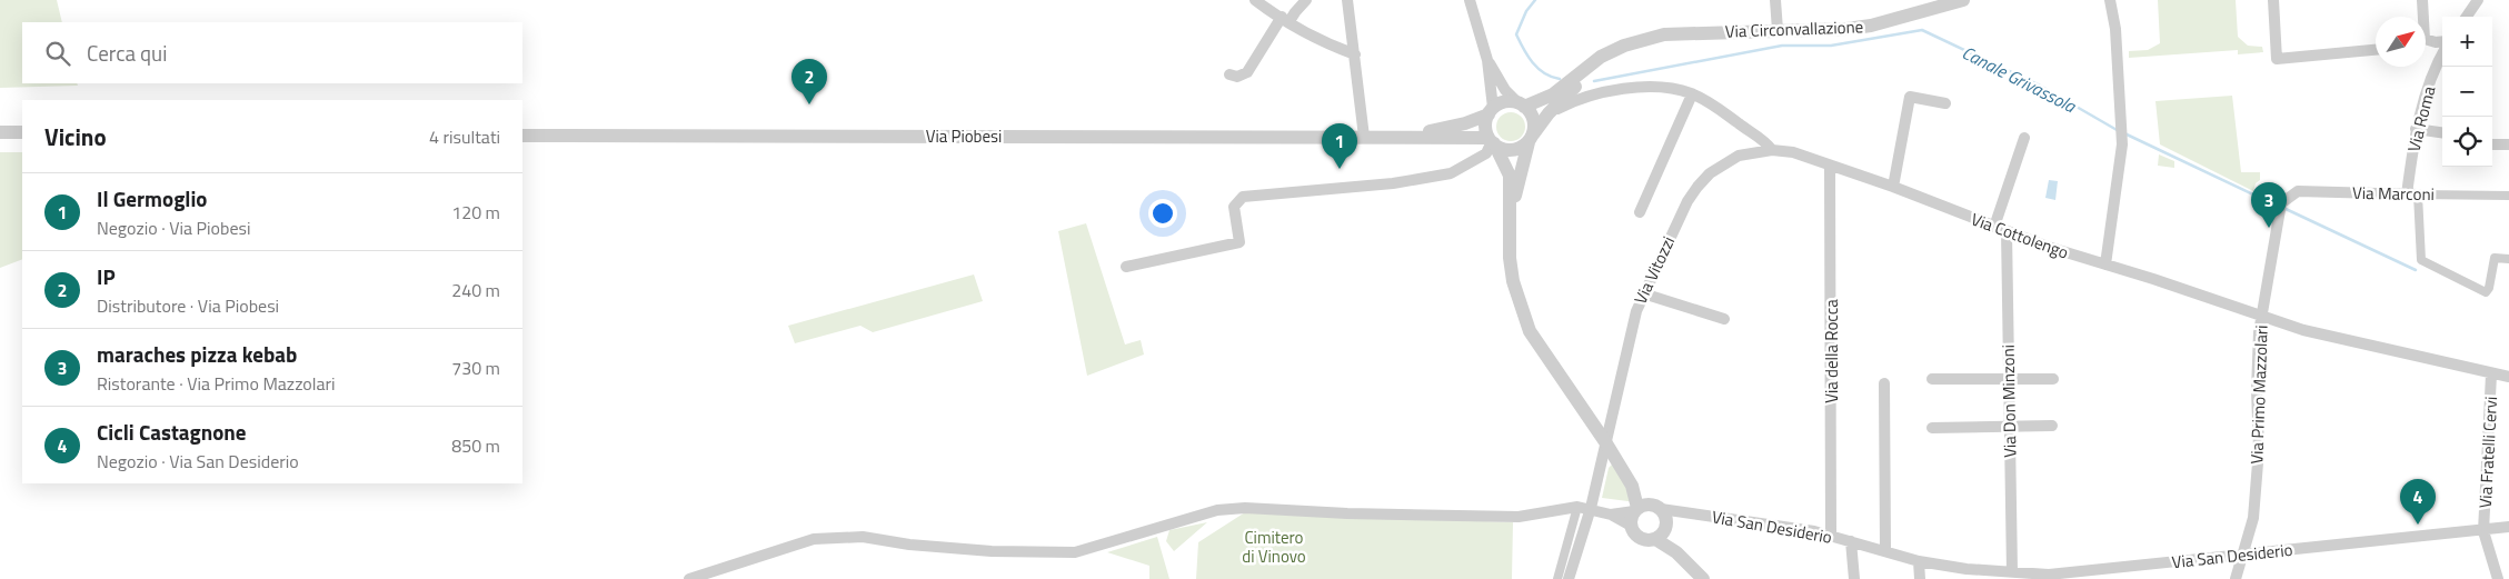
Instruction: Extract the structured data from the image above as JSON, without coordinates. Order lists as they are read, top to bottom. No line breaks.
{"streets":{"street":["Via Circonvallazione","Via Roma","Via Piobesi","Via Marconi","Via Cottolengo","Via Vitozzi","Via della Rocca","Via Primo Mazzolari","Via Don Minzoni","Via Fratelli Cervi","Via San Desiderio"]},"crossings":[["Via Circonvallazione","Via Piobesi"],["Via Roma","Via Marconi"],["Via Marconi","Via Primo Mazzolari"],["Via Cottolengo","Via Vitozzi"],["Via Cottolengo","Via della Rocca"],["Via Cottolengo","Via Primo Mazzolari"],["Via Cottolengo","Via Don Minzoni"],["Via Cottolengo","Via Fratelli Cervi"],["Via della Rocca","Via San Desiderio"],["Via Primo Mazzolari","Via San Desiderio"],["Via Don Minzoni","Via San Desiderio"],["Via Fratelli Cervi","Via San Desiderio"]],"water":["Canale Grivassola"],"parks":["Cimitero di Vinovo"],"north":"top right","page":{"map_buttons":["+","−"],"search":"Cerca qui","pins":["2","1","3","4"],"heading":["Vicino","4 risultati"],"list":[{"mark":"1","name":"Il Germoglio","note":"Negozio · Via Piobesi","value":"120 m"},{"mark":"2","name":"IP","note":"Distributore · Via Piobesi","value":"240 m"},{"mark":"3","name":"maraches pizza kebab","note":"Ristorante · Via Primo Mazzolari","value":"730 m"},{"mark":"4","name":"Cicli Castagnone","note":"Negozio · Via San Desiderio","value":"850 m"}]}}
